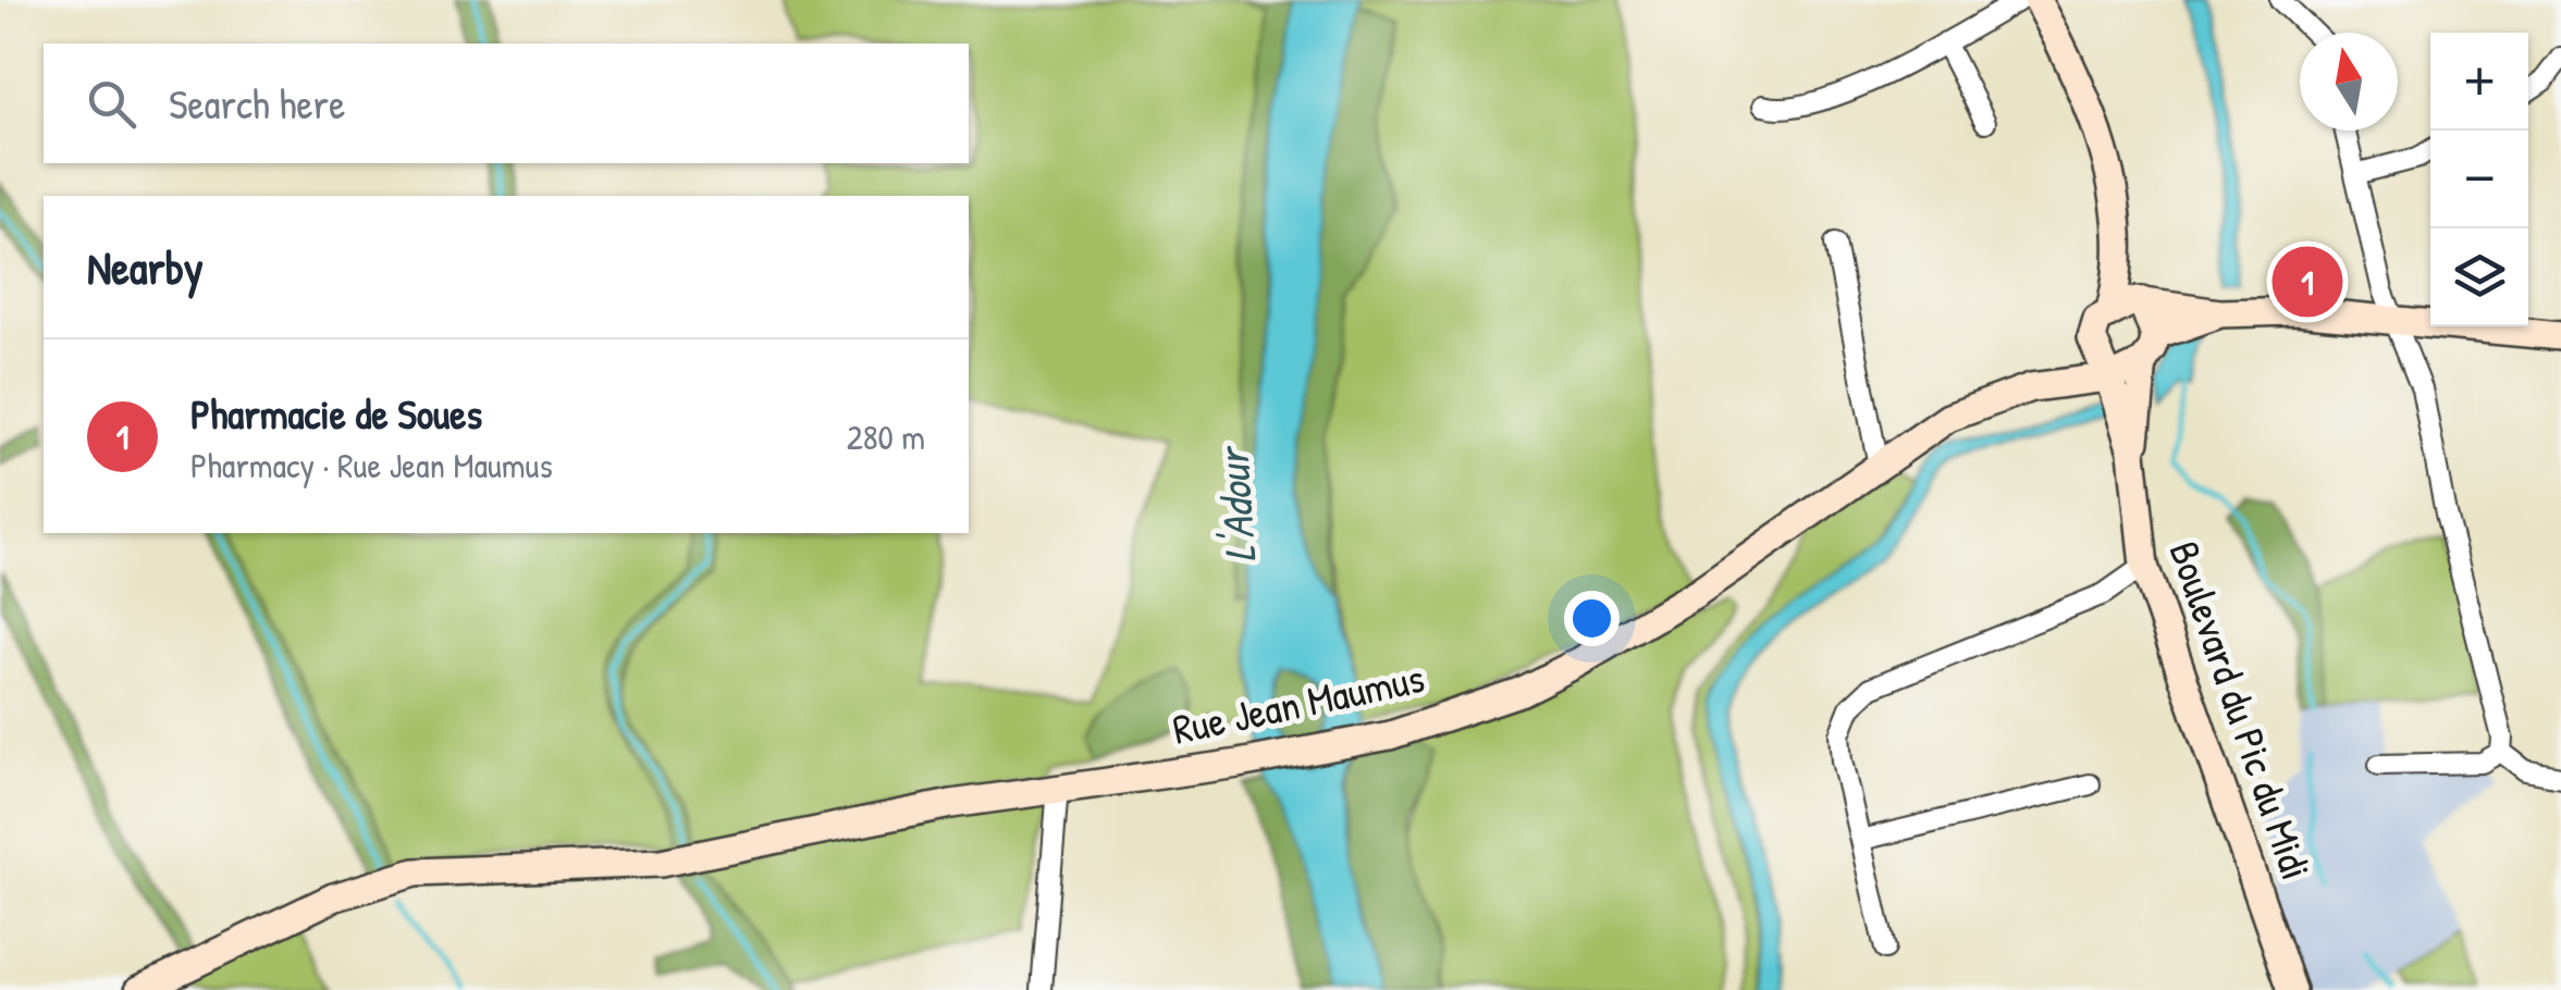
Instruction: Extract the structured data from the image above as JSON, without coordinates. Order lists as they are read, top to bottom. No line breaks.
{"streets":{"main road":["Rue Jean Maumus","Boulevard du Pic du Midi"]},"water":["L'Adour"],"north":"top","page":{"map_buttons":["+","−"],"search":"Search here","heading":"Nearby","pins":"1","list":[{"mark":"1","name":"Pharmacie de Soues","note":"Pharmacy · Rue Jean Maumus","value":"280 m"}]}}
